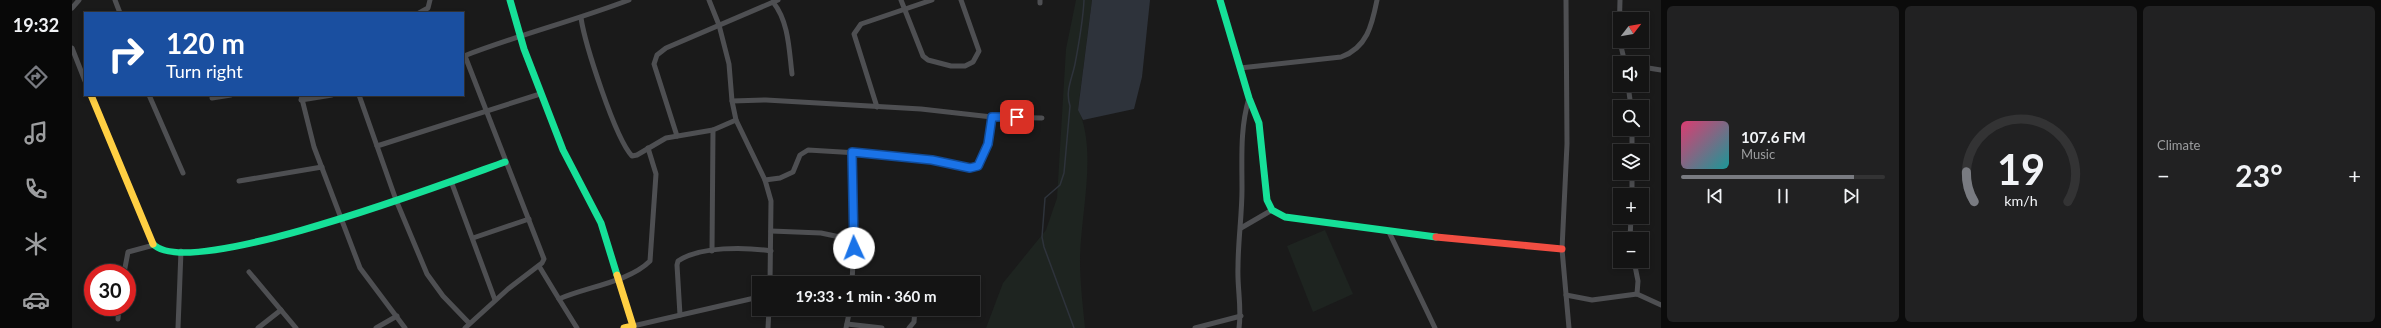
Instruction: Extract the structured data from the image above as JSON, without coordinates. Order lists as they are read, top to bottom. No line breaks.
{"north":"top right","page":{"tabs":"19:32","tile":"Climate","map_buttons":["+","−"],"turn":["120 m","Turn right"],"song":["107.6 FM","Music"],"heat":["−","23°","+"],"limit":"30","trip":"19:33 · 1 min · 360 m","gauge":["19","km/h"]}}
